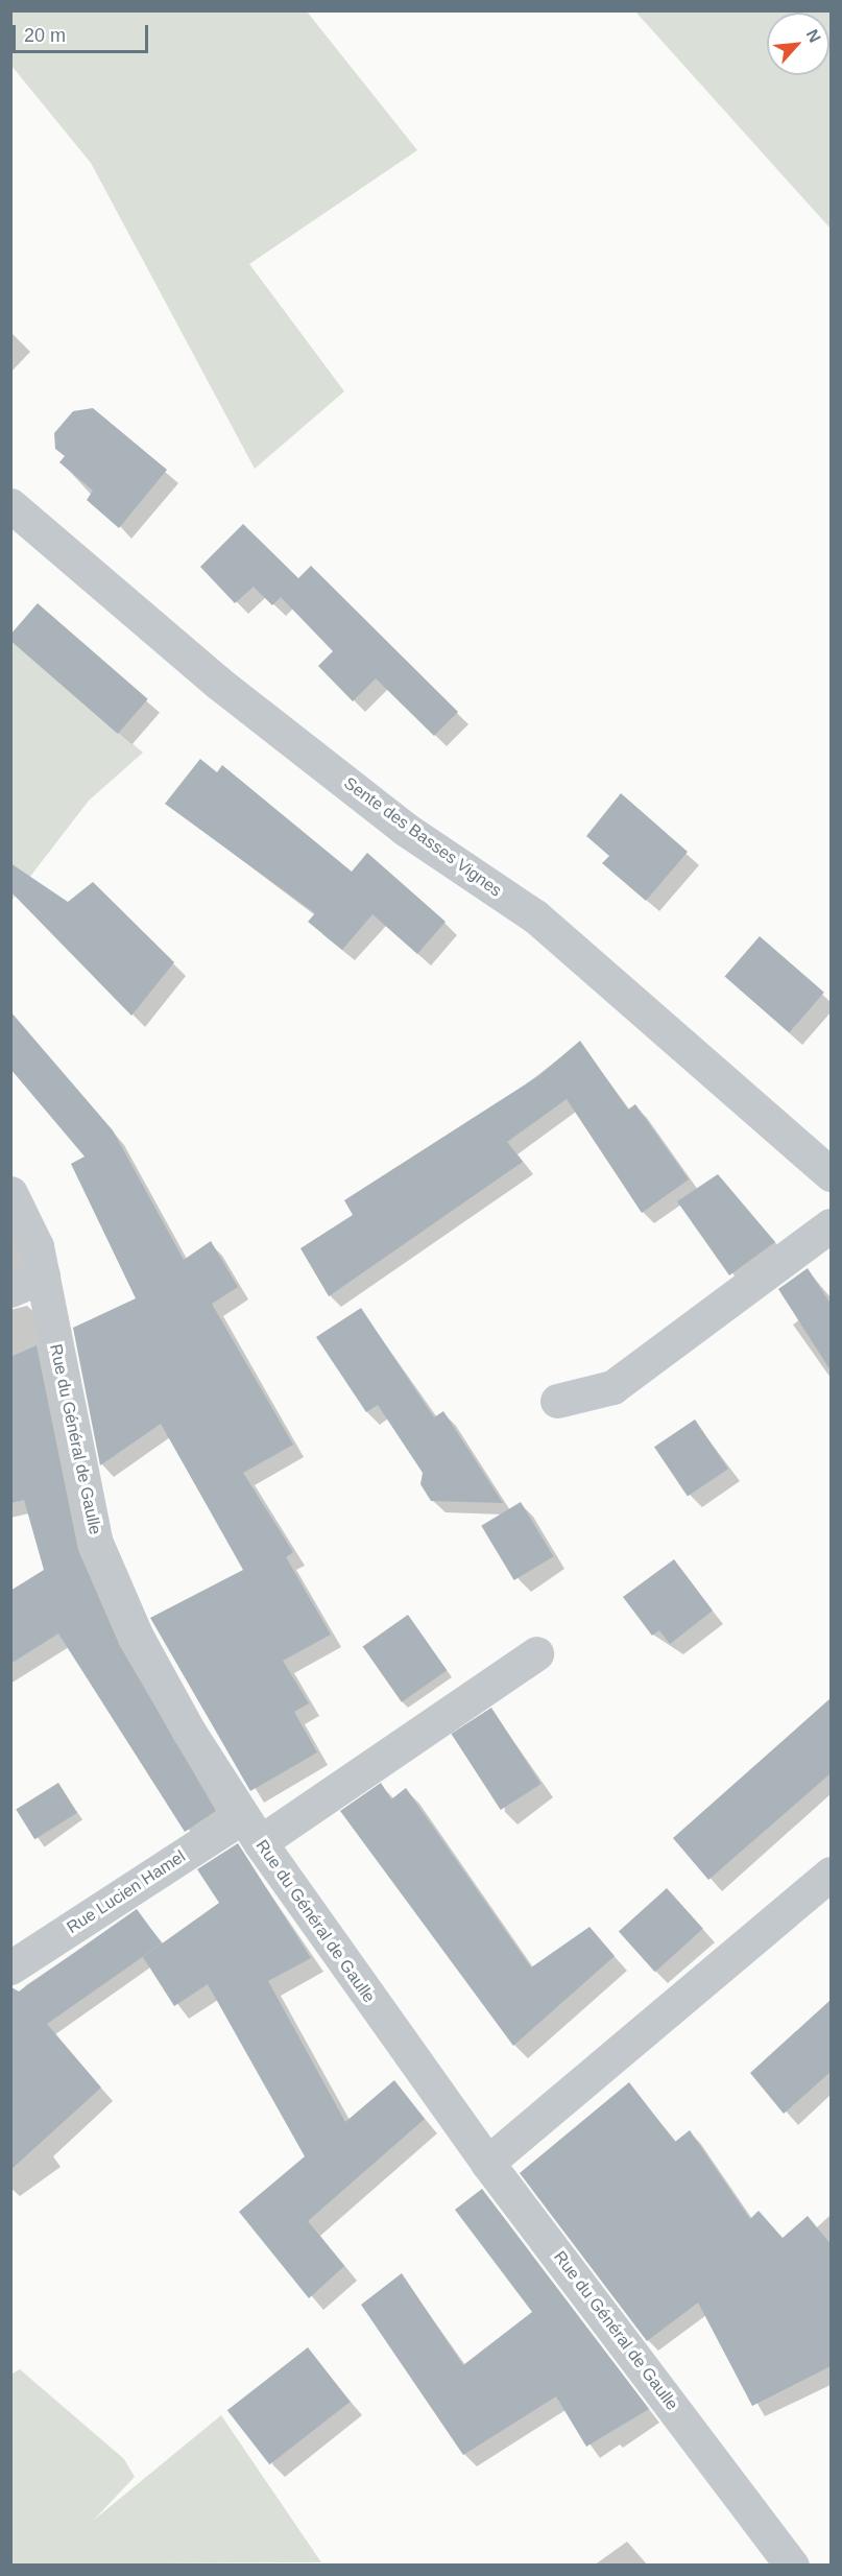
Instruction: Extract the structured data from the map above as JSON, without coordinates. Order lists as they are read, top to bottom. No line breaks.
{"streets":{"street":["Sente des Basses Vignes","Rue du Général de Gaulle","Rue Lucien Hamel"]},"crossings":[["Rue du Général de Gaulle","Rue Lucien Hamel"]],"scale_bar":"20 m","north":"top right"}
